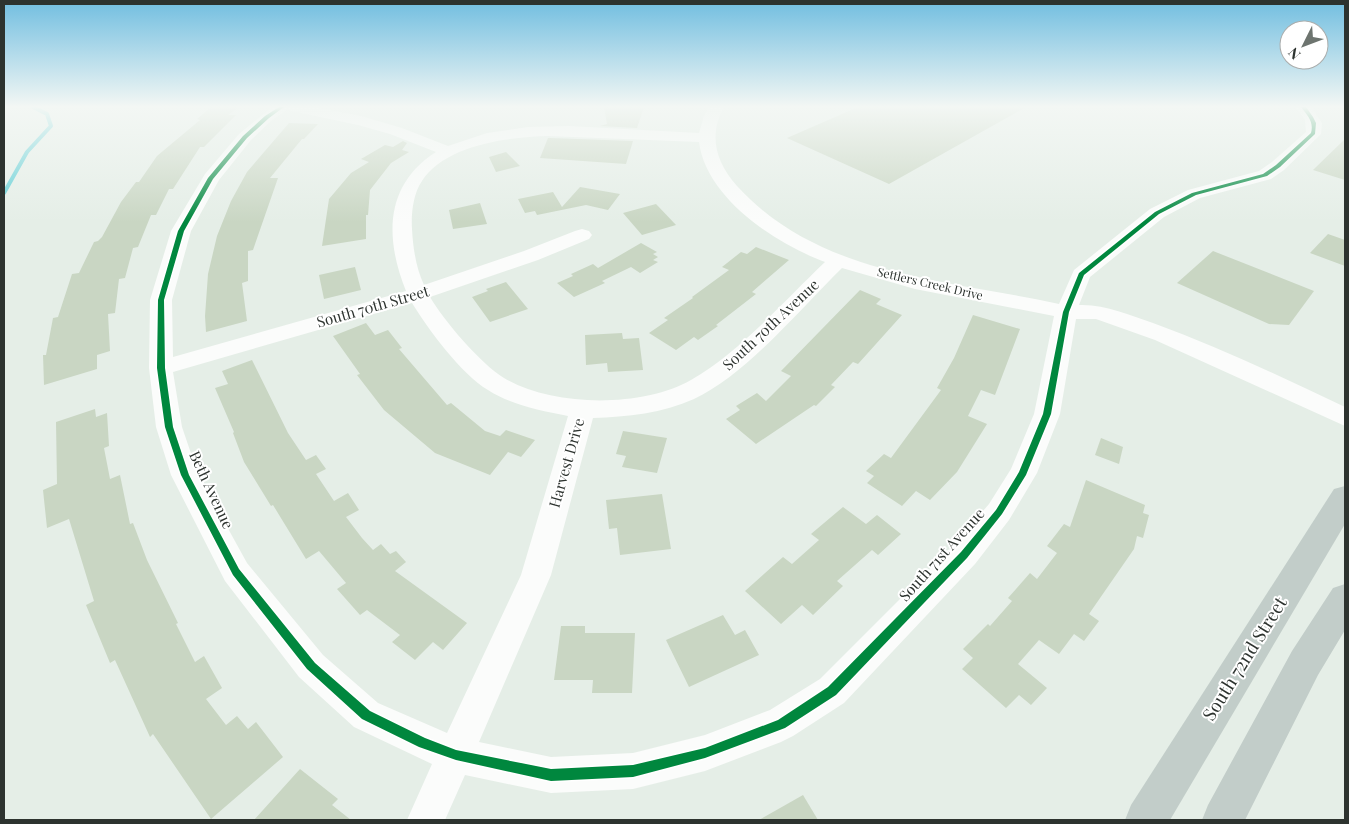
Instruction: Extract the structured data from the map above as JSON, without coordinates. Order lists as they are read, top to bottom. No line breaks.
{"streets":{"main road":["South 72nd Street"],"street":["Settlers Creek Drive","South 70th Street","South 70th Avenue","Harvest Drive","Beth Avenue","South 71st Avenue"]},"crossings":[["Settlers Creek Drive","South 70th Avenue"],["Settlers Creek Drive","South 71st Avenue"],["South 70th Street","Harvest Drive"],["South 70th Street","Beth Avenue"],["South 70th Avenue","Harvest Drive"],["Harvest Drive","Beth Avenue"],["Harvest Drive","South 71st Avenue"],["Beth Avenue","South 71st Avenue"]],"north":"bottom left"}
